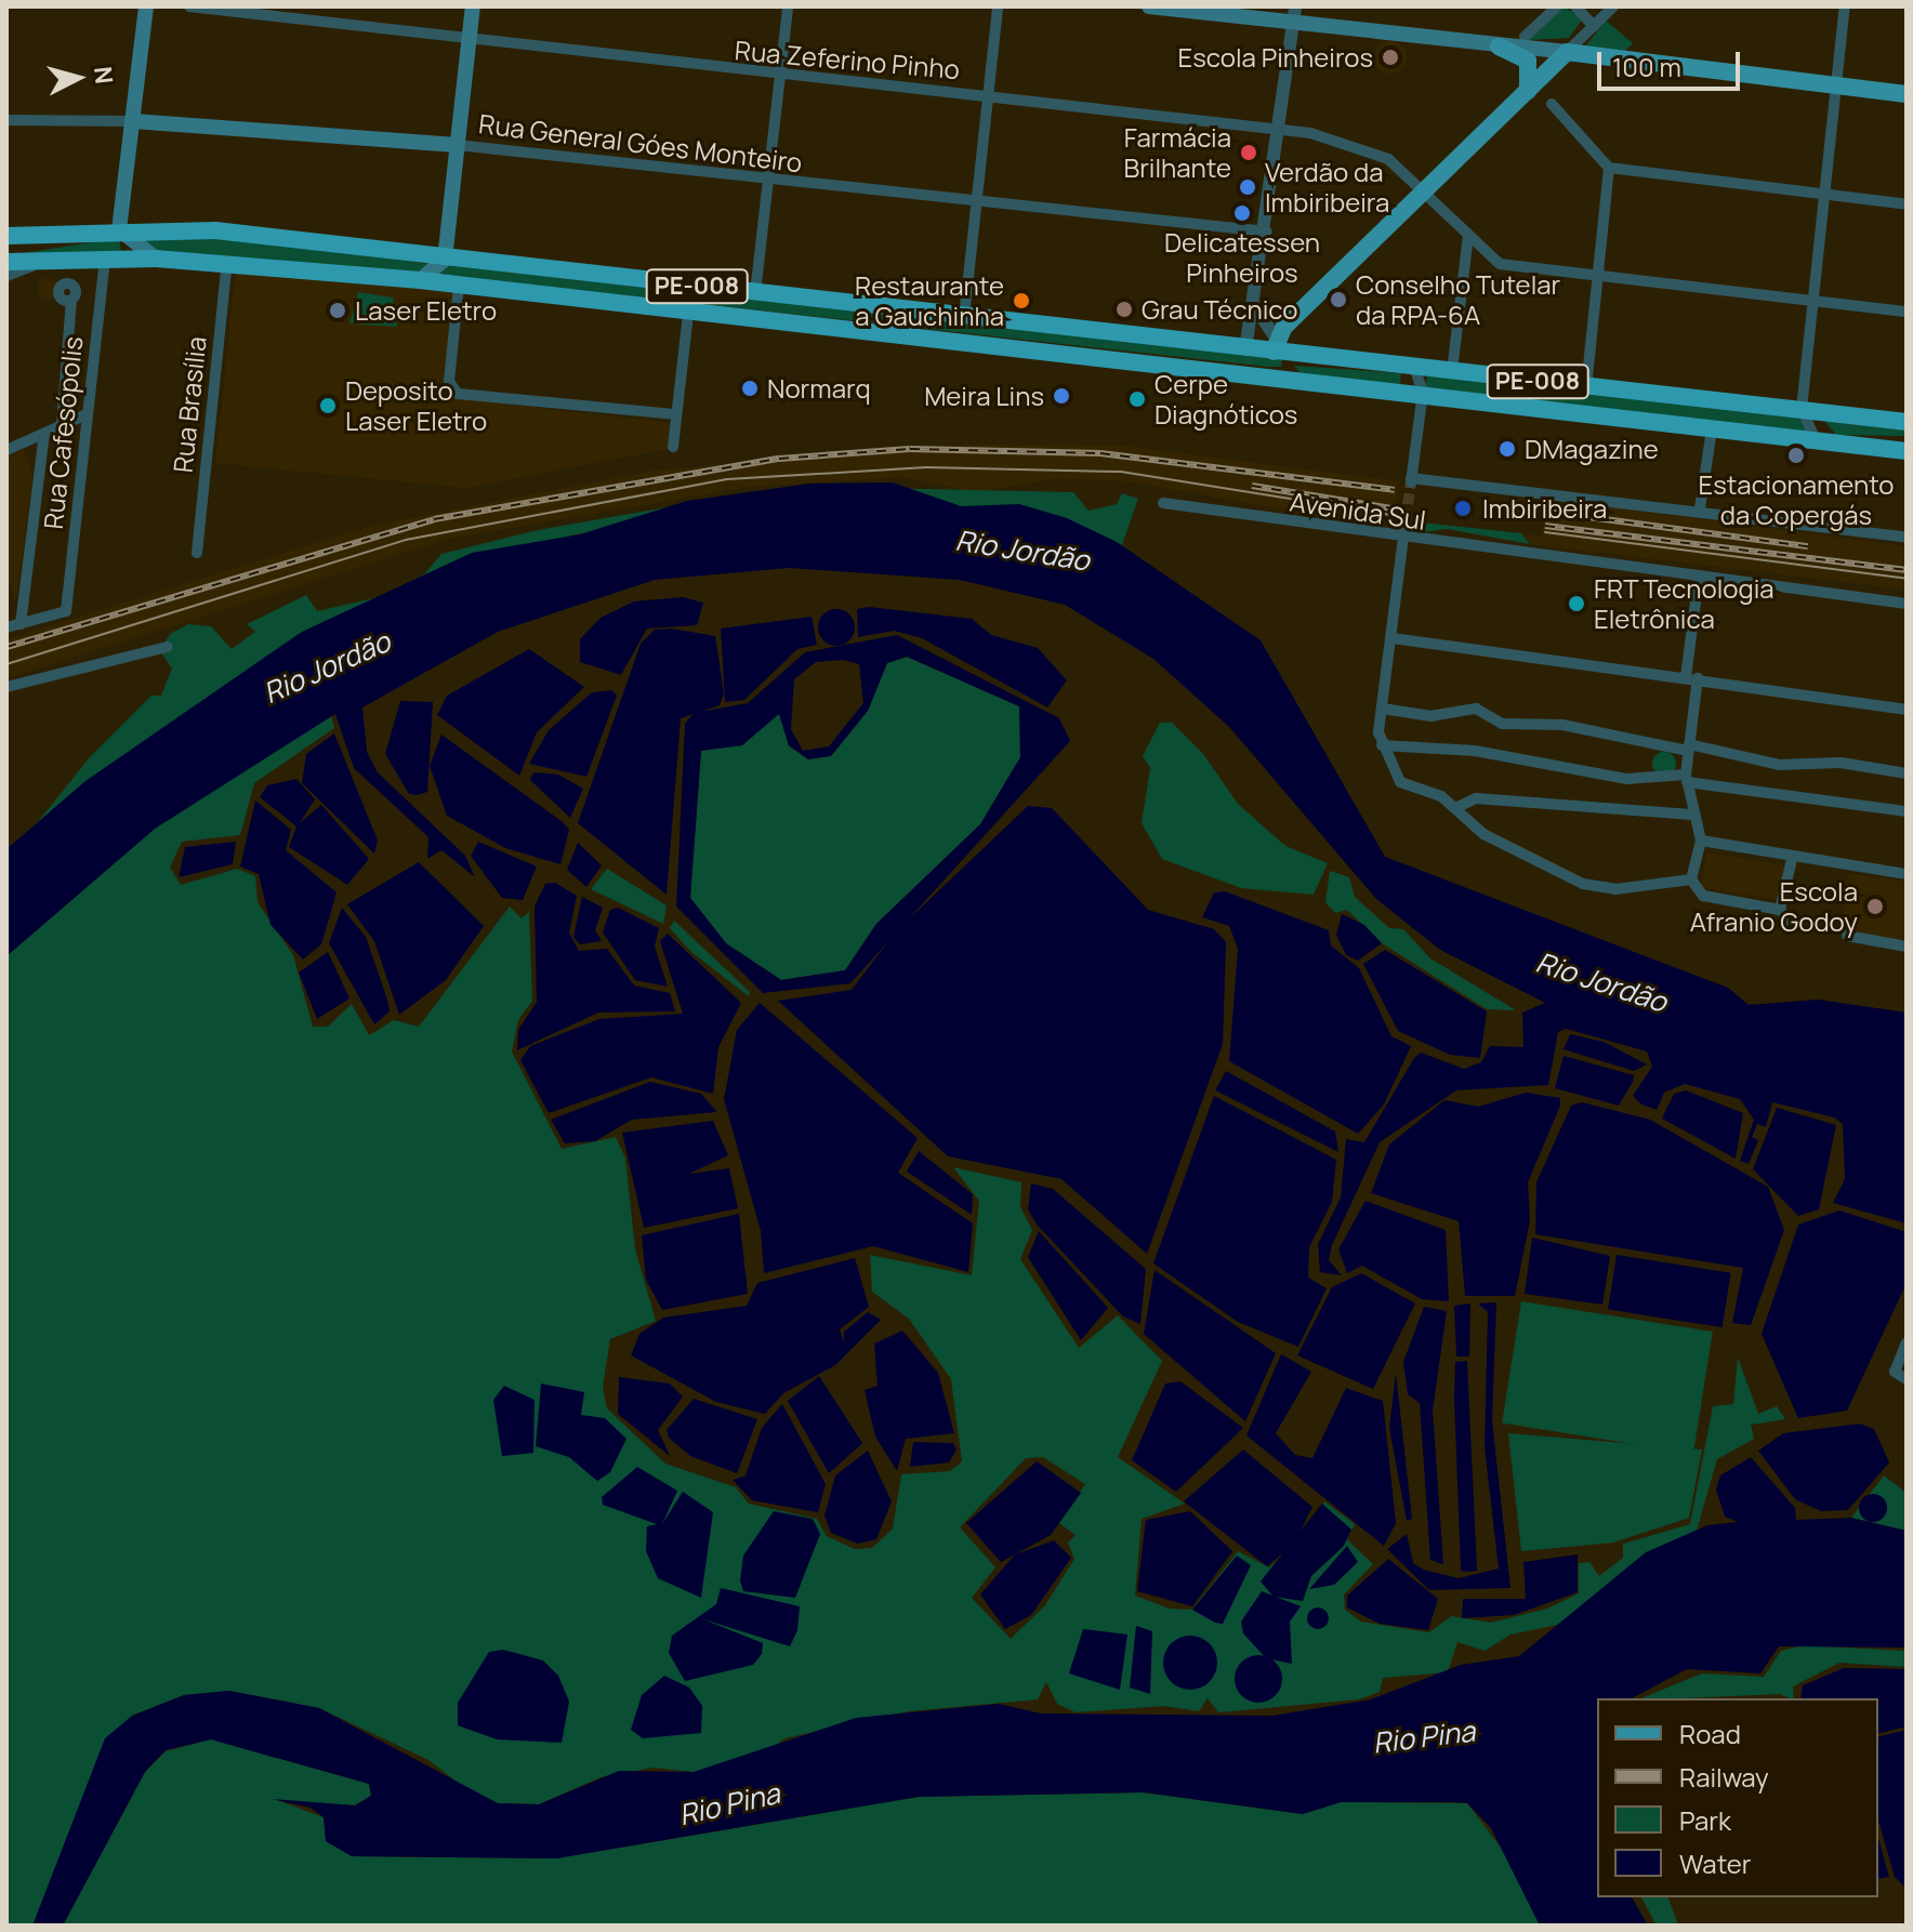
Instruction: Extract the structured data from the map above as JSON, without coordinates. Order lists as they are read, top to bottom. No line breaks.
{"streets":{"highway":["PE-008"],"main road":["Rua General Góes Monteiro"],"street":["Rua Zeferino Pinho","Rua Brasília","Rua Cafesópolis","Avenida Sul"]},"crossings":[["PE-008","Rua Brasília"],["PE-008","Rua Cafesópolis"],["PE-008","Avenida Sul"]],"water":["Rio Jordão","Rio Pina"],"places":["Escola Pinheiros","Farmácia Brilhante","Verdão da Imbiribeira","Delicatessen Pinheiros","Conselho Tutelar da RPA-6A","Restaurante a Gauchinha","Grau Técnico","Laser Eletro","Normarq","Meira Lins","Cerpe Diagnóticos","Deposito Laser Eletro","DMagazine","Estacionamento da Copergás","Imbiribeira","FRT Tecnologia Eletrônica","Escola Afranio Godoy"],"legend":["Road","Railway","Park","Water"],"scale_bar":"100 m","north":"right"}
